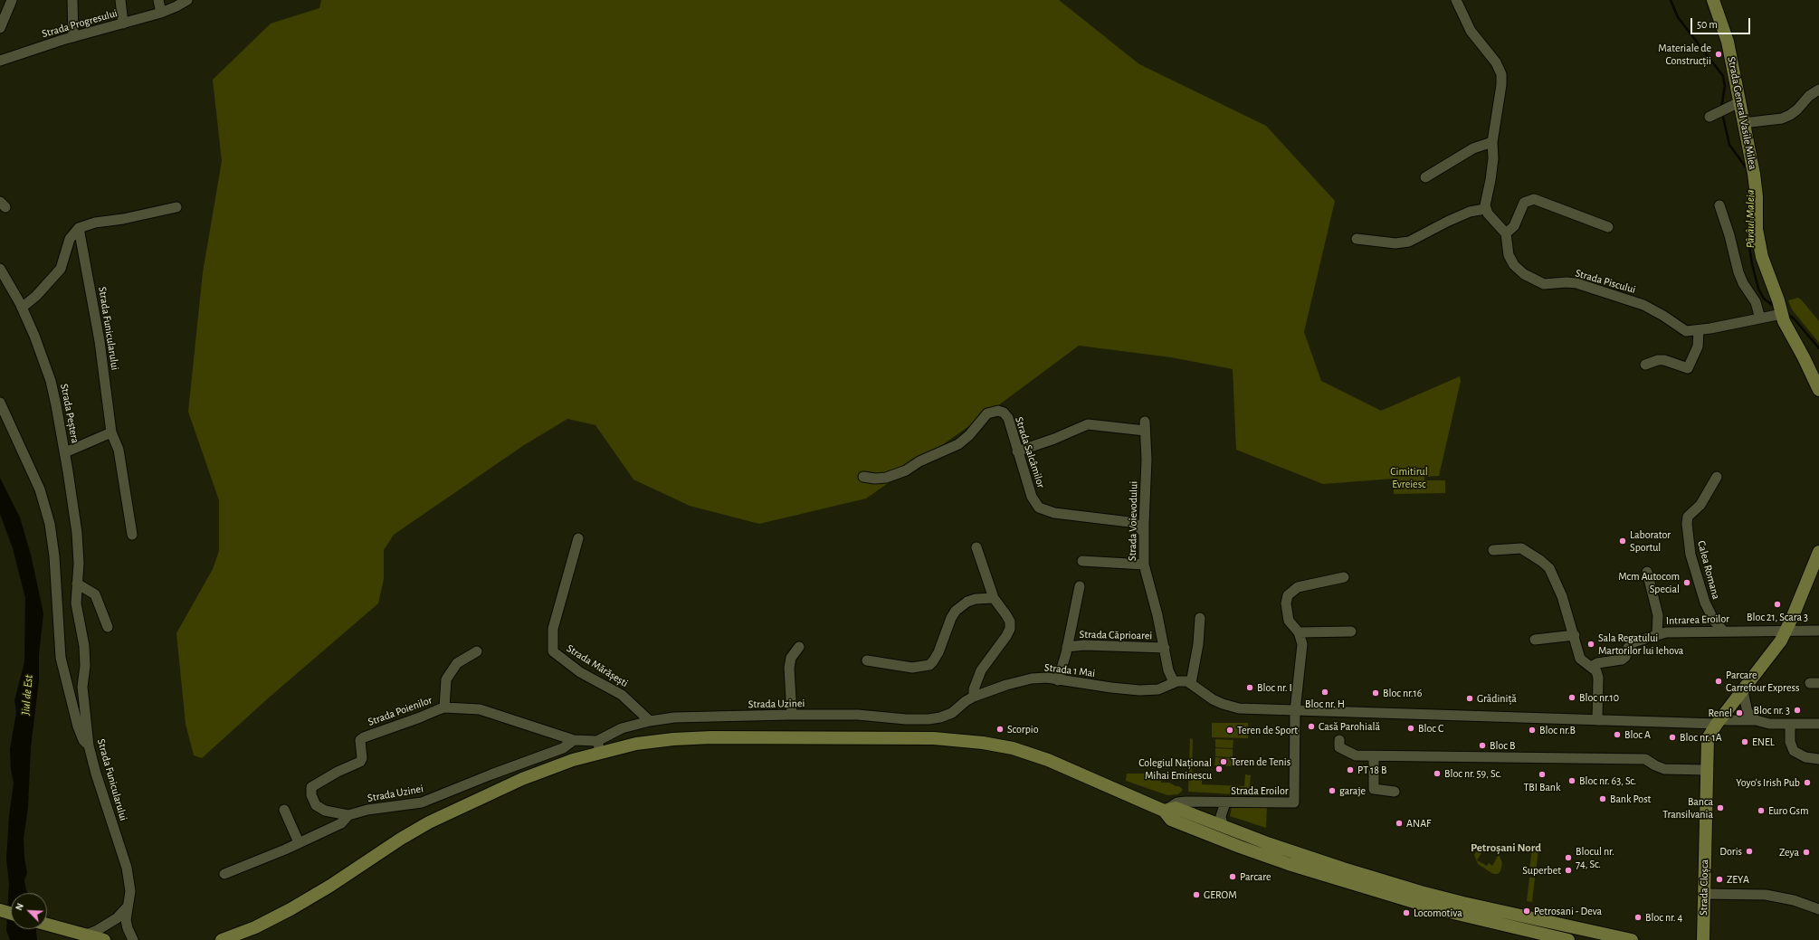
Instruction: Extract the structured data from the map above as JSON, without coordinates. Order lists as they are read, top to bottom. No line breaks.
{"streets":{"main road":["Strada General Vasile Milea","Strada Cloșca"],"street":["Strada Progresului","Strada Piscului","Strada Funicularului","Strada Peștera","Strada Salcâmilor","Strada Voievodului","Calea Romana","Intrarea Eroilor","Strada Căprioarei","Strada Mărășești","Strada 1 Mai","Strada Uzinei","Strada Poienilor","Strada Eroilor"]},"crossings":[["Strada General Vasile Milea","Strada Piscului"],["Strada Funicularului","Strada Peștera"],["Strada Salcâmilor","Strada Voievodului"],["Strada Voievodului","Strada Căprioarei"],["Strada Voievodului","Strada 1 Mai"],["Calea Romana","Intrarea Eroilor"],["Strada Căprioarei","Strada 1 Mai"],["Strada Mărășești","Strada Uzinei"],["Strada 1 Mai","Strada Uzinei"],["Strada Uzinei","Strada Poienilor"]],"districts":["Petroșani Nord"],"water":["Pârâul Maleia","Jiul de Est"],"parks":["Cimitirul Evreiesc"],"places":["Materiale de Construcții","Laborator Sportul","Mcm Autocom Special","Bloc 21, Scara 3","Sala Regatului Martorilor lui Iehova","Parcare Carrefour Express","Bloc nr. I","Bloc nr. H","Bloc nr.16","Bloc nr.10","Grădiniță","Bloc nr. 3","Renel","Casă Parohială","Bloc C","Scorpio","Teren de Sport","Bloc nr.B","Bloc A","Bloc nr. 1A","ENEL","Bloc B","Teren de Tenis","Colegiul Național Mihai Eminescu","PT 18 B","Bloc nr. 59, Sc.","TBI Bank","Bloc nr. 63, Sc.","Yoyo's Irish Pub","garaje","Bank Post","Banca Transilvania","Euro Gsm","ANAF","Doris","Zeya","Blocul nr. 74, Sc.","Superbet","Parcare","ZEYA","GEROM","Petrosani - Deva","Locomotiva","Bloc nr. 4"],"scale_bar":"50 m","north":"top left"}
